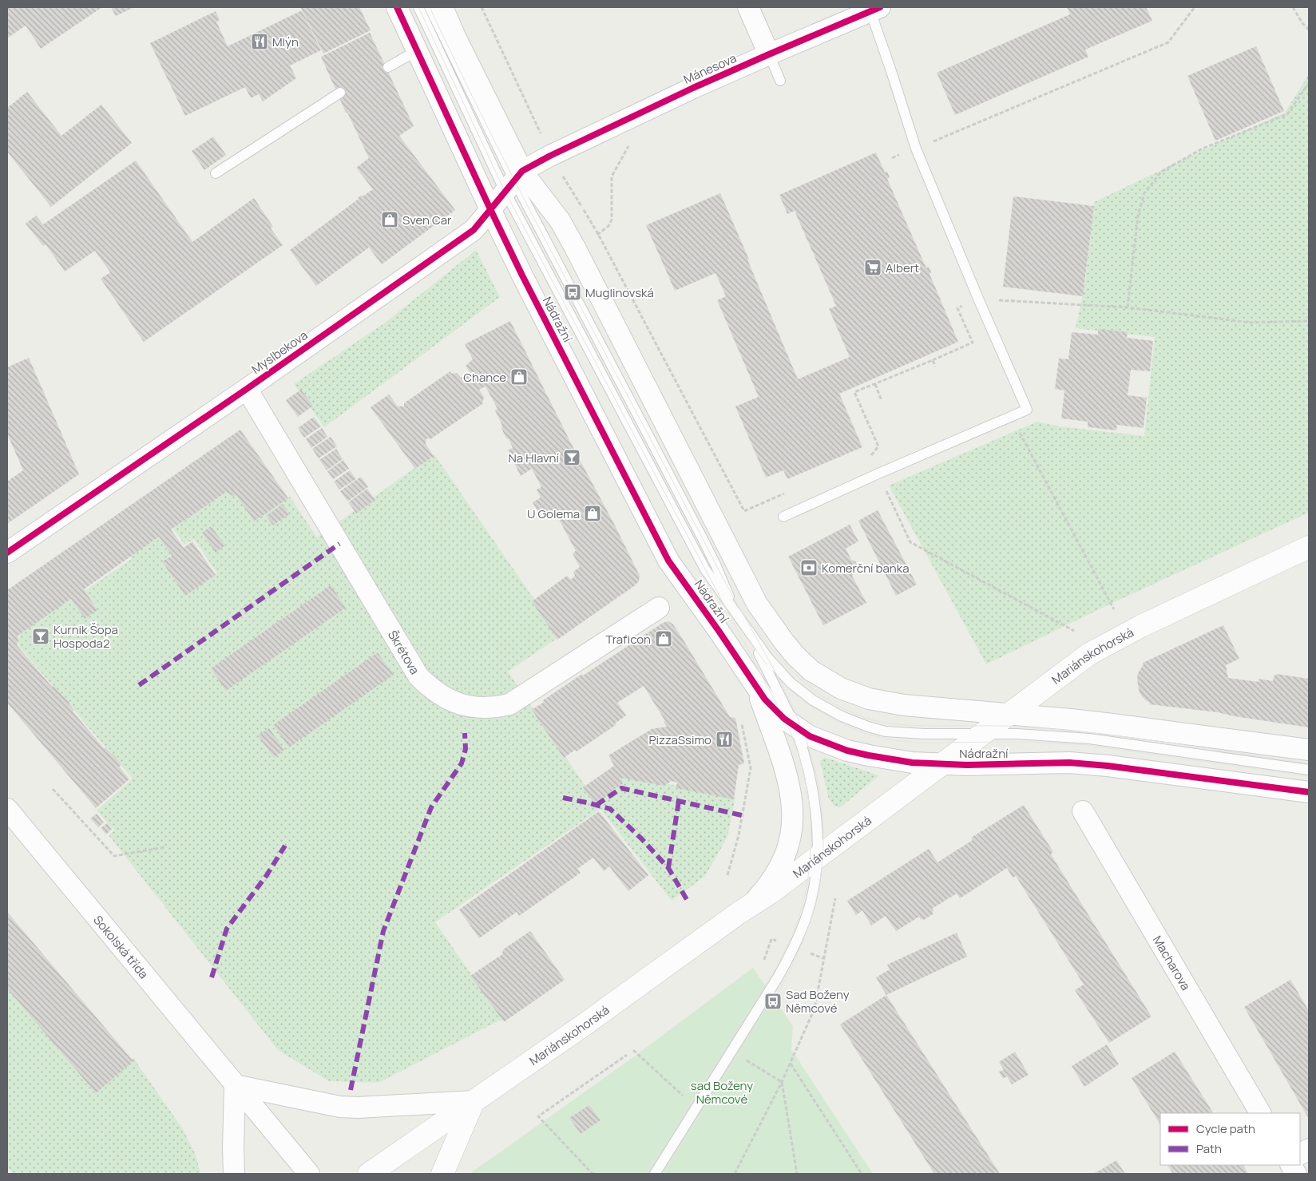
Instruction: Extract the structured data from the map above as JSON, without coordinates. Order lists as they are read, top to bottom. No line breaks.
{"streets":{"main road":["Mariánskohorská"],"street":["Mánesova","Nádražní","Myslbekova","Škrétova","Sokolská třída","Macharova"]},"crossings":[["Mánesova","Myslbekova"],["Nádražní","Myslbekova"],["Nádražní","Mariánskohorská"],["Myslbekova","Škrétova"]],"parks":["sad Boženy Němcové"],"places":{"restaurant":["Mlýn","PizzaSsimo"],"shop":["Sven Car","Chance","U Golema","Traficon"],"supermarket":["Albert"],"bus stop":["Muglinovská","Sad Boženy Němcové"],"bar":["Na Hlavní","Kurnik Šopa Hospoda2"],"bank":["Komerční banka"]},"legend":["Cycle path","Path"]}
